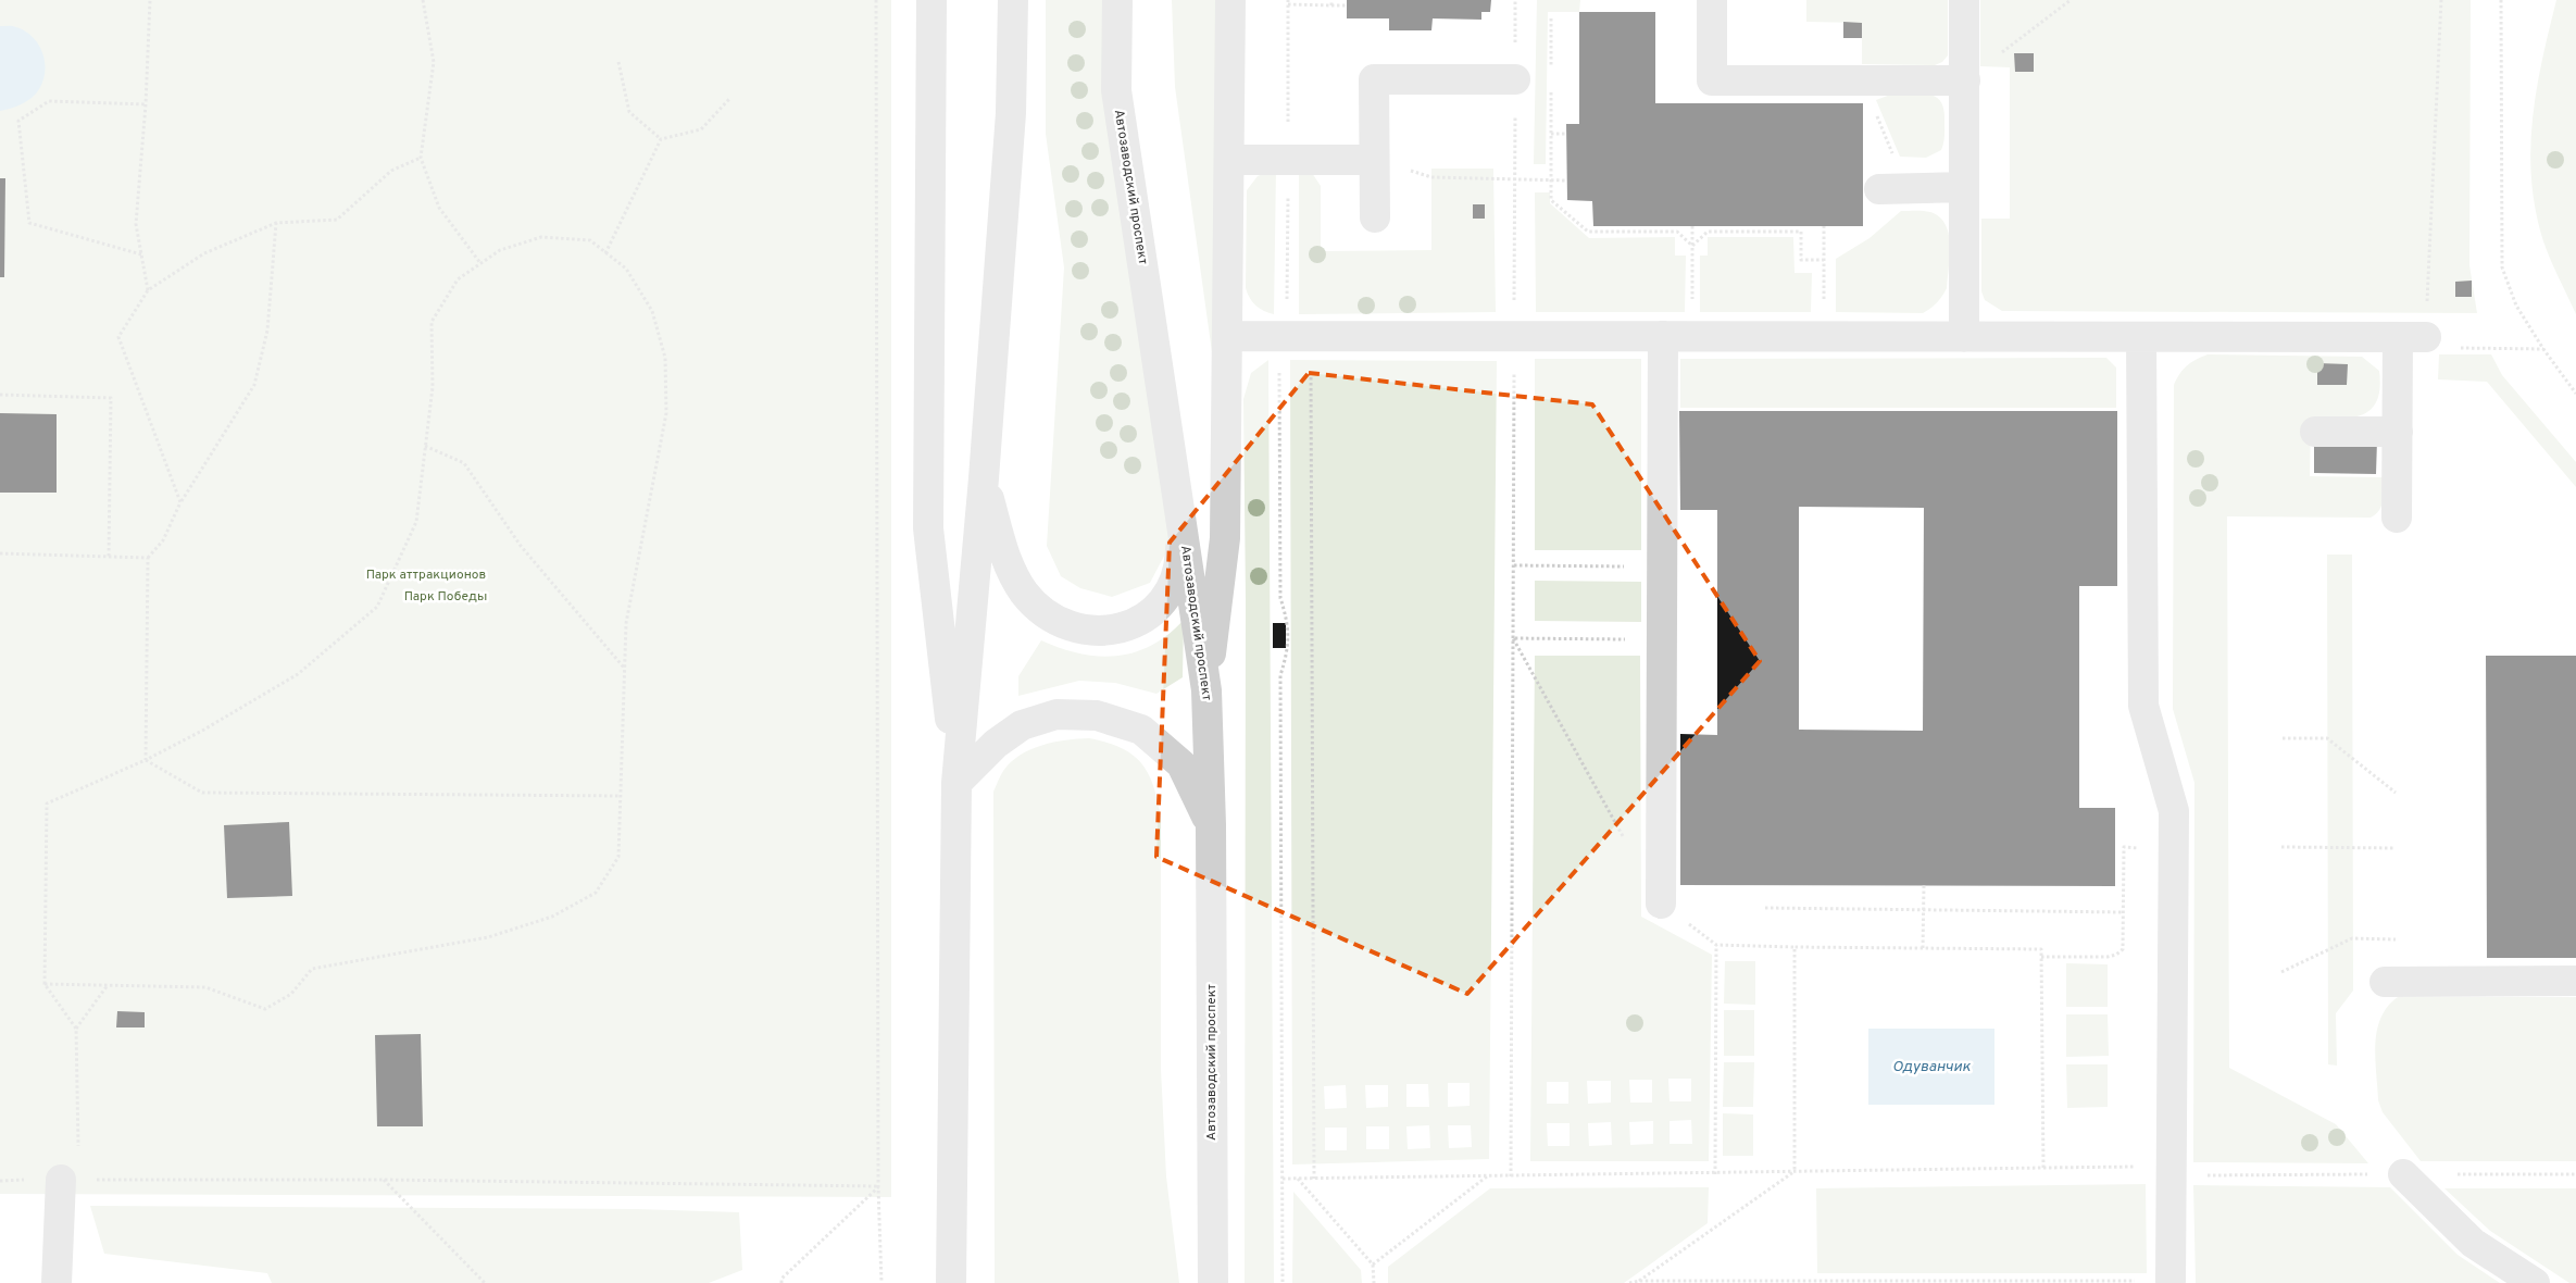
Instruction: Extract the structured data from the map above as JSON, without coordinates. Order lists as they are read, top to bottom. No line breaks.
{"streets":{"street":["Автозаводский проспект"]},"water":["Одуванчик"],"parks":["Парк аттракционов","Парк Победы"]}
